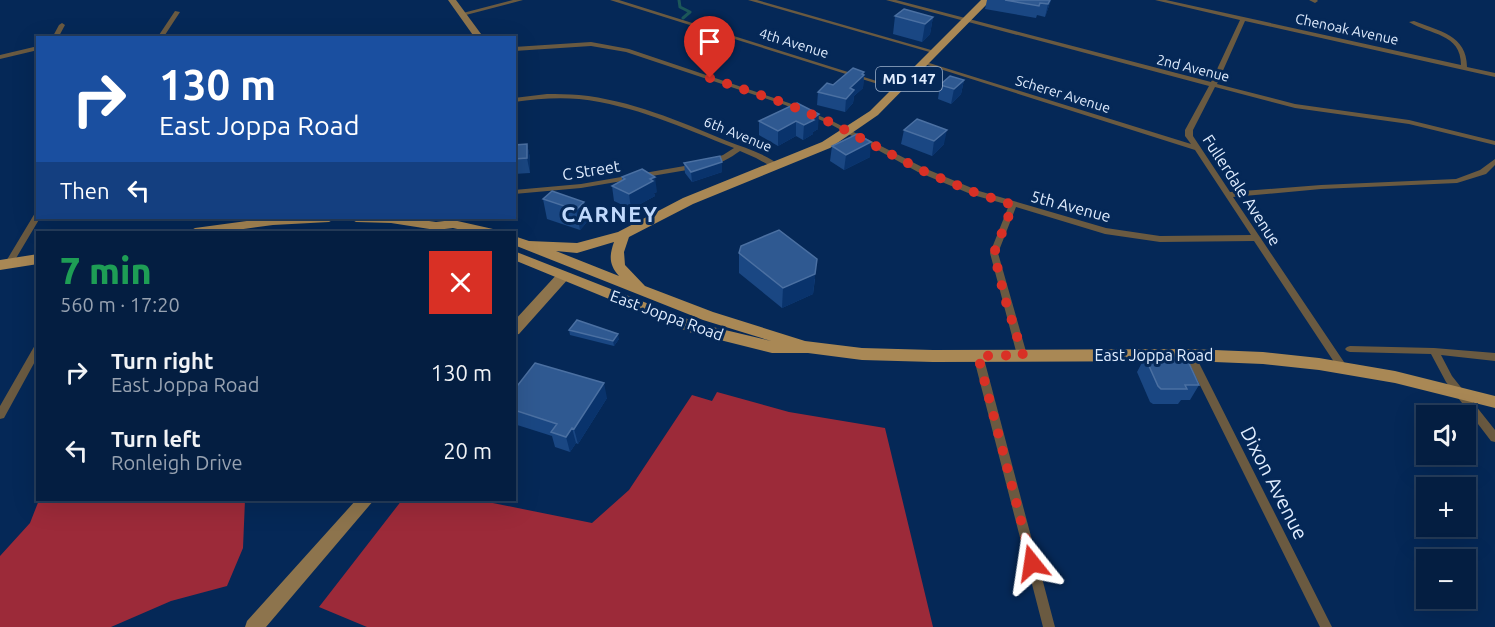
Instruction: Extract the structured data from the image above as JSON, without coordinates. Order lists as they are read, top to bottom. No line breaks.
{"streets":{"main road":["MD 147","East Joppa Road"],"street":["Chenoak Avenue","4th Avenue","2nd Avenue","Scherer Avenue","6th Avenue","C Street","Fullerdale Avenue","5th Avenue","Dixon Avenue"]},"crossings":[["Chenoak Avenue","Fullerdale Avenue"],["4th Avenue","MD 147"],["2nd Avenue","MD 147"],["2nd Avenue","Fullerdale Avenue"],["MD 147","Scherer Avenue"],["MD 147","6th Avenue"],["MD 147","5th Avenue"],["MD 147","East Joppa Road"],["Scherer Avenue","Fullerdale Avenue"],["6th Avenue","C Street"],["Fullerdale Avenue","5th Avenue"],["Fullerdale Avenue","East Joppa Road"],["East Joppa Road","Dixon Avenue"]],"districts":["CARNEY"],"page":{"turn":["130 m","East Joppa Road"],"then":"Then","heading":["7 min","560 m · 17:20"],"list":[{"name":"Turn right","note":"East Joppa Road","value":"130 m"},{"name":"Turn left","note":"Ronleigh Drive","value":"20 m"}],"map_buttons":["+","−"]}}
